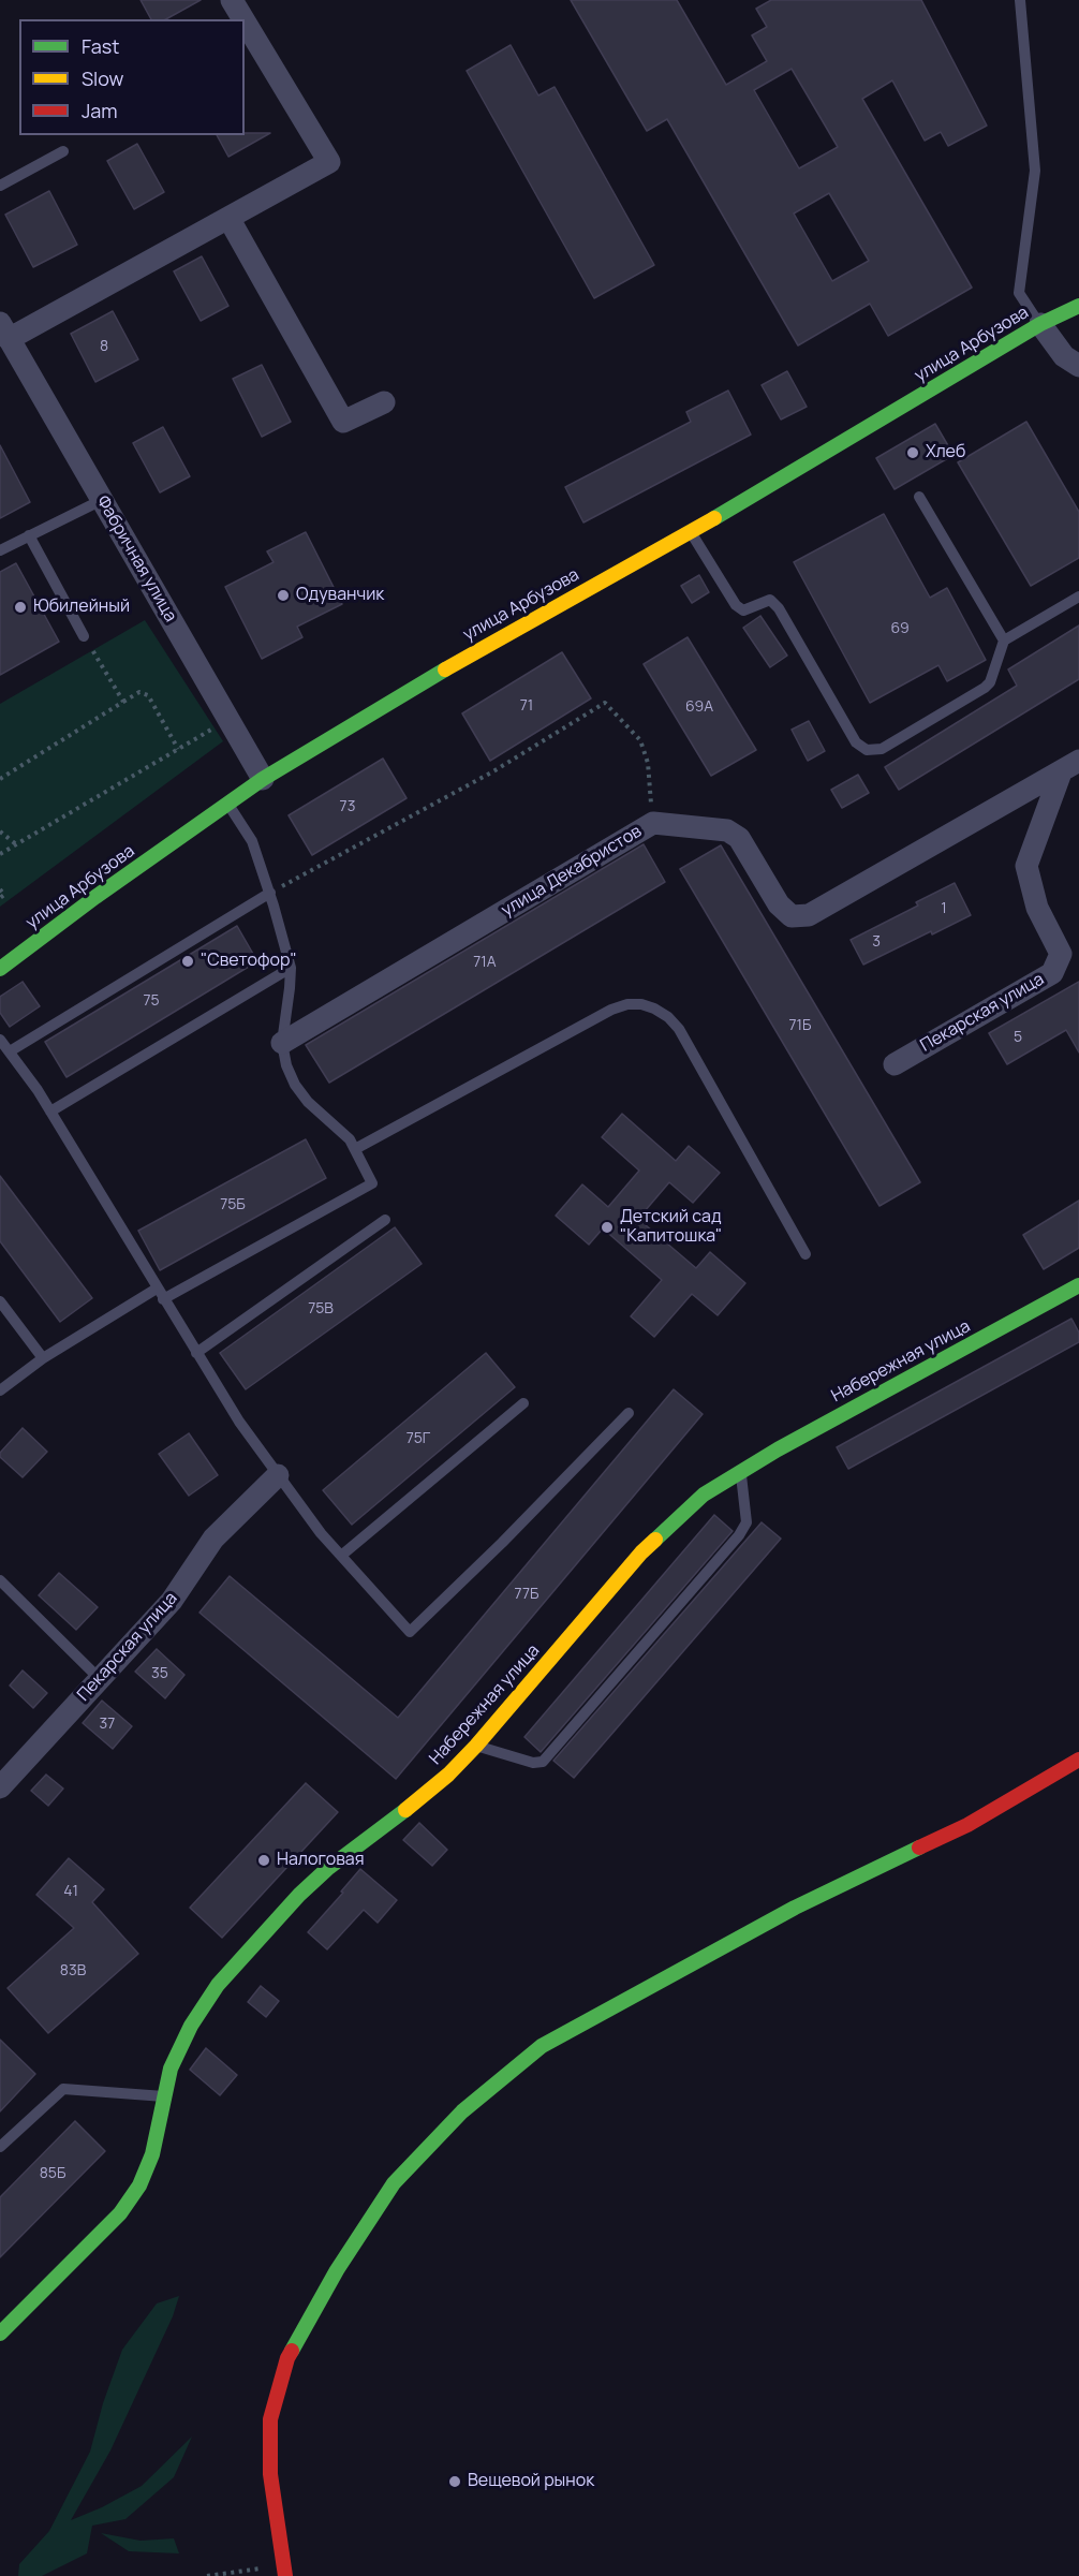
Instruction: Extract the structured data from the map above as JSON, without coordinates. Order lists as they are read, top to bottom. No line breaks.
{"streets":{"street":["улица Арбузова","Фабричная улица","улица Декабристов","Пекарская улица","Набережная улица"]},"crossings":[["улица Арбузова","Фабричная улица"],["улица Декабристов","Пекарская улица"]],"places":["Хлеб","Одуванчик","Юбилейный","\"Светофор\"","Детский сад \"Капитошка\"","Налоговая","Вещевой рынок"],"house_numbers":["8","69","71","69А","73","1","3","71А","75","71Б","5","75Б","75В","75Г","77Б","35","37","41","83В","85Б"],"legend":["Fast","Slow","Jam"]}
